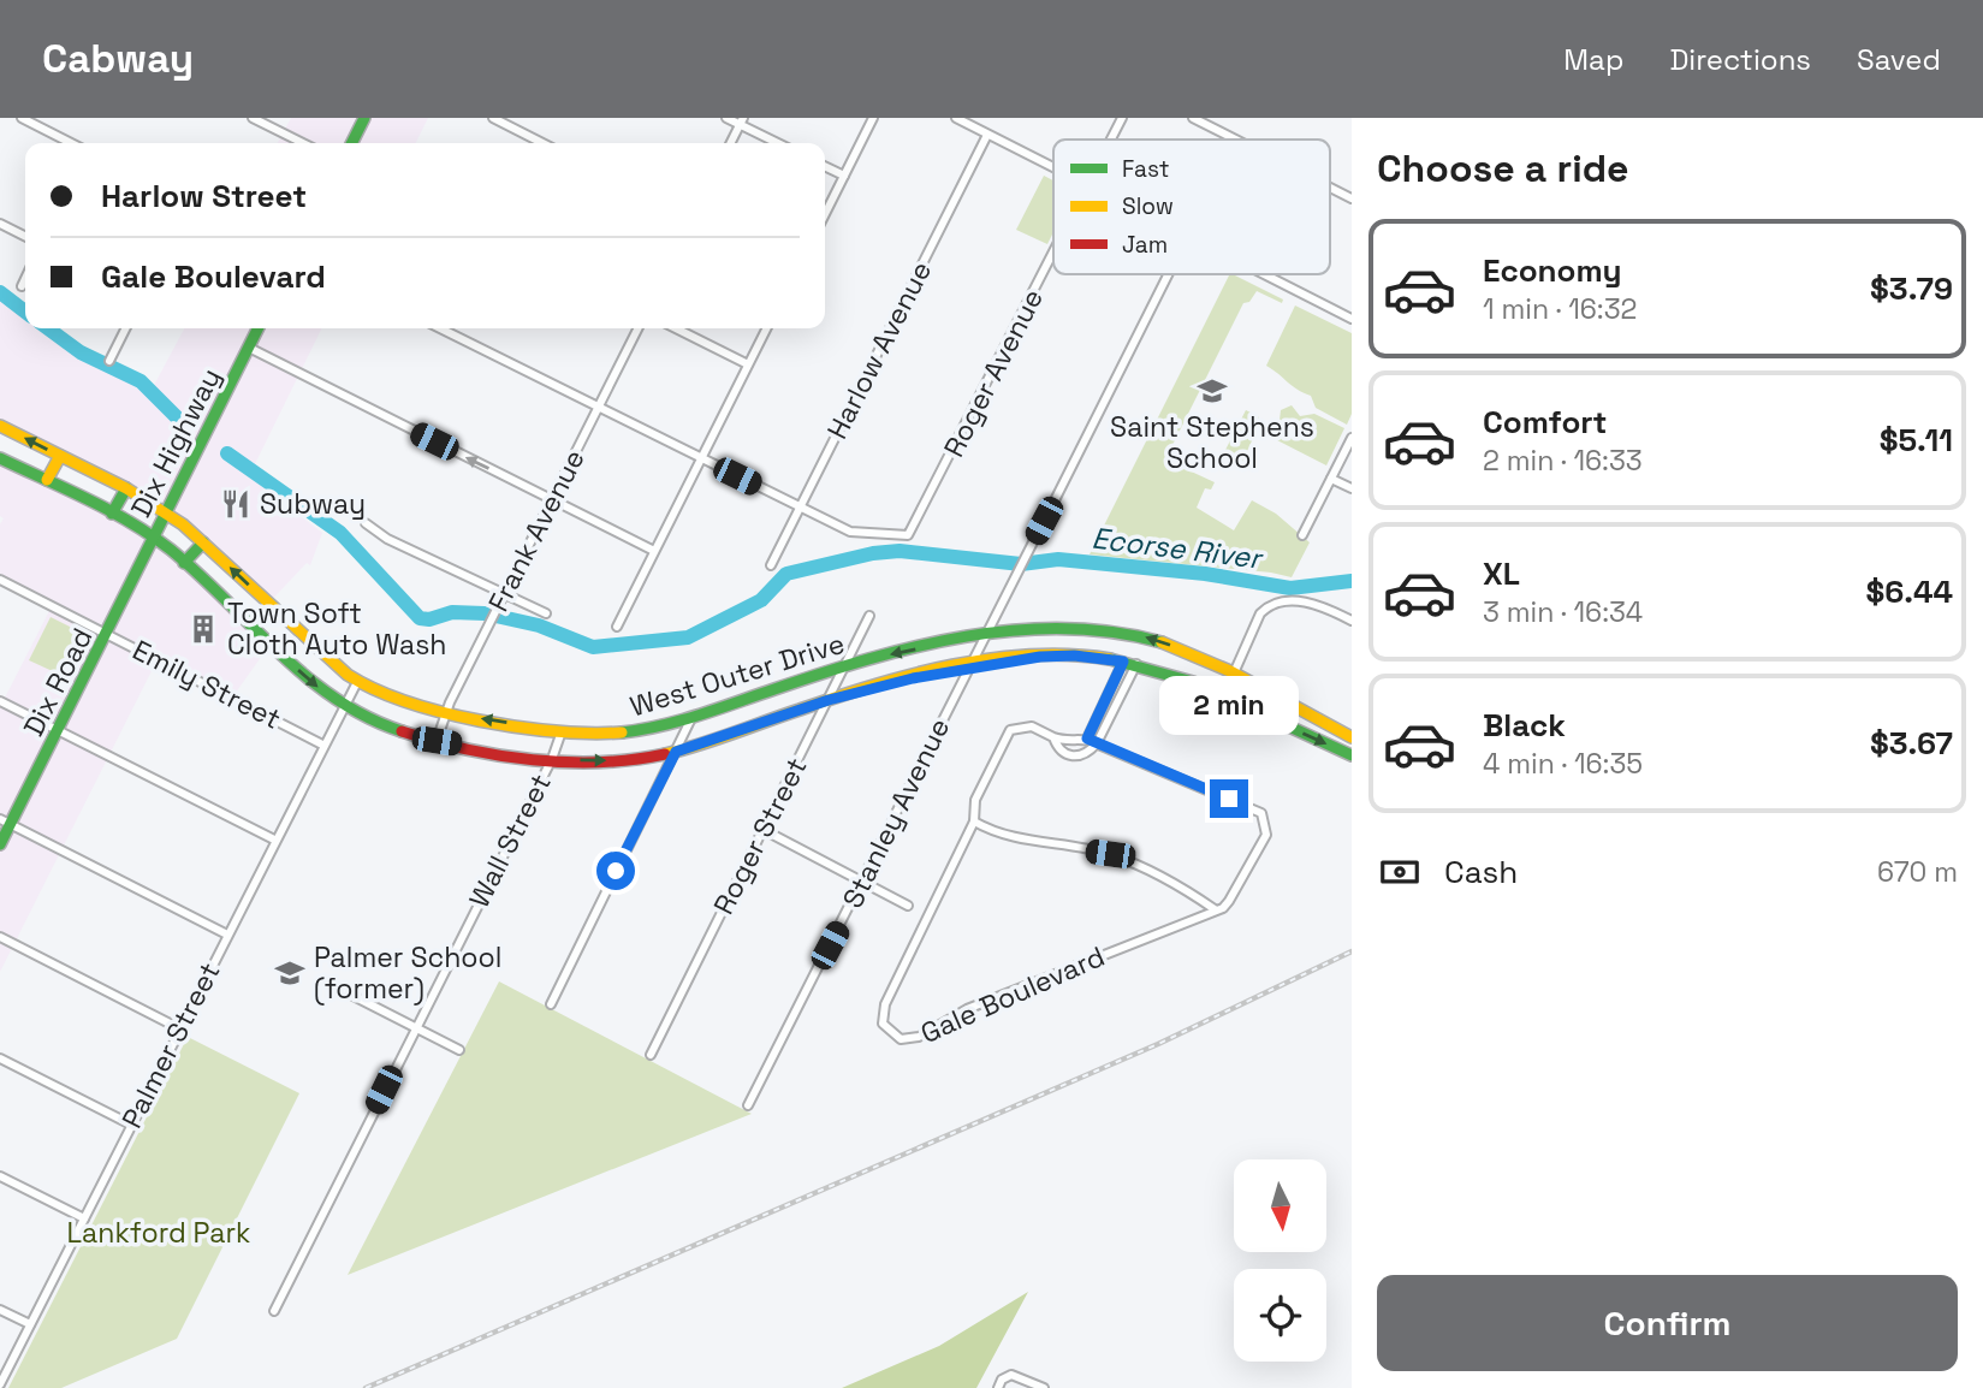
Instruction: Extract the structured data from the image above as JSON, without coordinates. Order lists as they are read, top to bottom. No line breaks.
{"streets":{"main road":["Dix Highway","West Outer Drive","Dix Road"],"street":["Harlow Avenue","Roger Avenue","Frank Avenue","Emily Street","Stanley Avenue","Roger Street","Wall Street","Gale Boulevard","Palmer Street"]},"crossings":[["Harlow Avenue","Roger Avenue"],["Dix Highway","West Outer Drive"],["Dix Highway","Dix Road"],["Frank Avenue","West Outer Drive"],["West Outer Drive","Dix Road"],["West Outer Drive","Stanley Avenue"],["West Outer Drive","Roger Street"],["West Outer Drive","Wall Street"],["West Outer Drive","Palmer Street"],["Dix Road","Emily Street"],["Emily Street","Palmer Street"]],"water":["Ecorse River"],"parks":["Lankford Park"],"places":{"school or university":["Saint Stephens School","Palmer School (former)"],"restaurant":["Subway"],"building":["Town Soft Cloth Auto Wash"]},"legend":["Fast","Slow","Jam"],"north":"bottom","page":{"header":"Cabway","nav":["Map","Directions","Saved"],"heading":"Choose a ride","banner":["Harlow Street","Gale Boulevard"],"list":[{"name":"Economy","note":"1 min · 16:32","value":"$3.79"},{"name":"Comfort","note":"2 min · 16:33","value":"$5.11"},{"name":"XL","note":"3 min · 16:34","value":"$6.44"},{"name":"Black","note":"4 min · 16:35","value":"$3.67"}],"bubble":"2 min","pay":["Cash","670 m"],"buttons":"Confirm"}}
